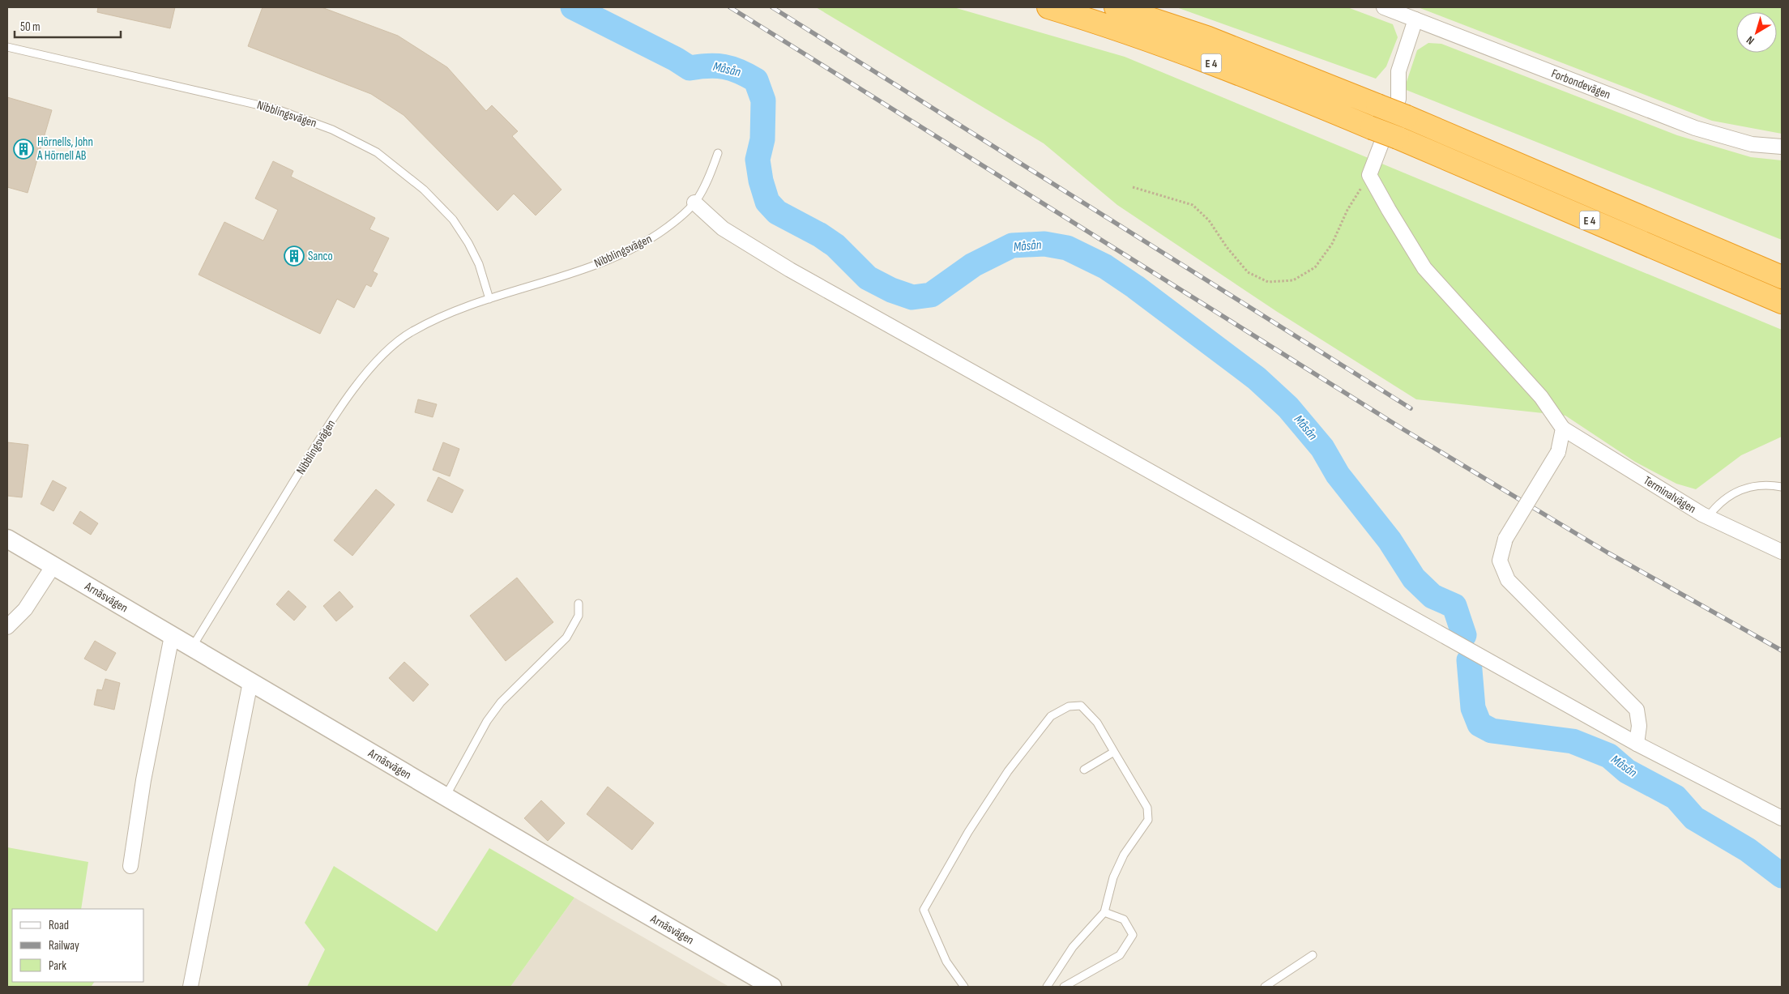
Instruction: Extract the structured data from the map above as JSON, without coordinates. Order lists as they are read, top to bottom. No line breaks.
{"streets":{"highway":["E 4"],"street":["Forbondevägen","Terminalvägen","Arnäsvägen"],"lane":["Nibblingsvägen"]},"crossings":[["Nibblingsvägen","Arnäsvägen"]],"water":["Måsån"],"places":{"building":["Hörnells, John A Hörnell AB","Sanco"]},"legend":["Road","Railway","Park"],"scale_bar":"50 m","north":"bottom left"}
